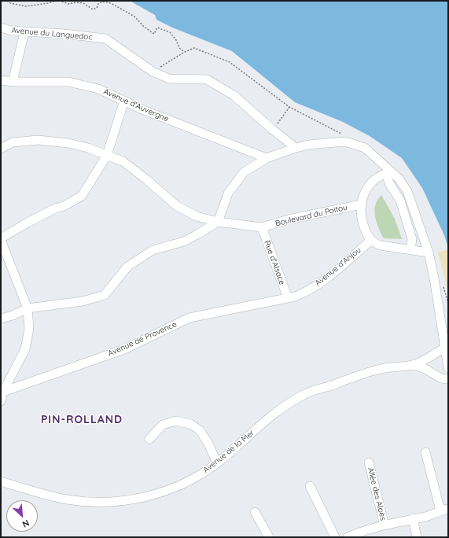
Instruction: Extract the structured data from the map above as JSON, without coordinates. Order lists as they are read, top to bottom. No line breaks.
{"streets":{"street":["Avenue du Languedoc","Avenue d'Auvergne","Boulevard du Poitou","Rue d'Alsace","Avenue d'Anjou","Avenue de Provence","Avenue de la Mer","Allée des Aloès"]},"crossings":[["Boulevard du Poitou","Rue d'Alsace"],["Rue d'Alsace","Avenue d'Anjou"],["Rue d'Alsace","Avenue de Provence"],["Avenue d'Anjou","Avenue de Provence"]],"districts":["PIN-ROLLAND"],"north":"bottom right"}
